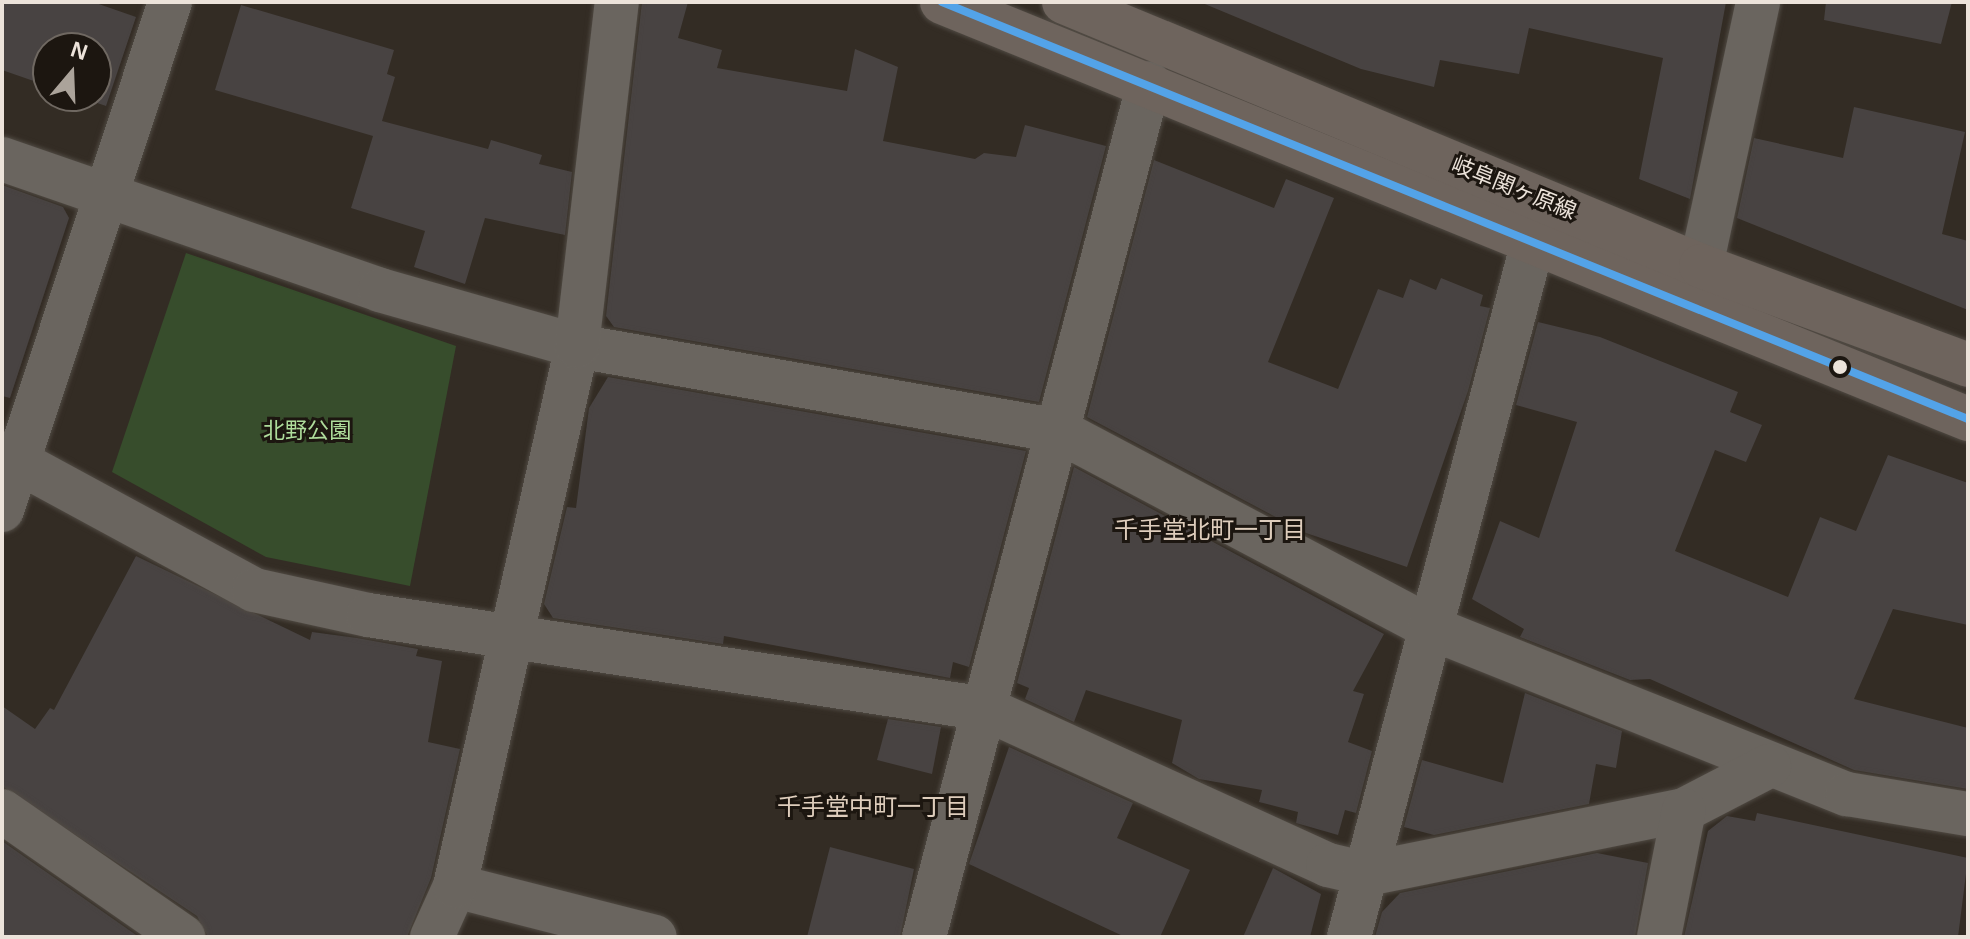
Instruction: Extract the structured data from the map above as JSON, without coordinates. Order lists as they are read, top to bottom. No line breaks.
{"streets":{"main road":["岐阜関ヶ原線"]},"districts":["千手堂北町一丁目","千手堂中町一丁目"],"parks":["北野公園"],"north":"top"}
